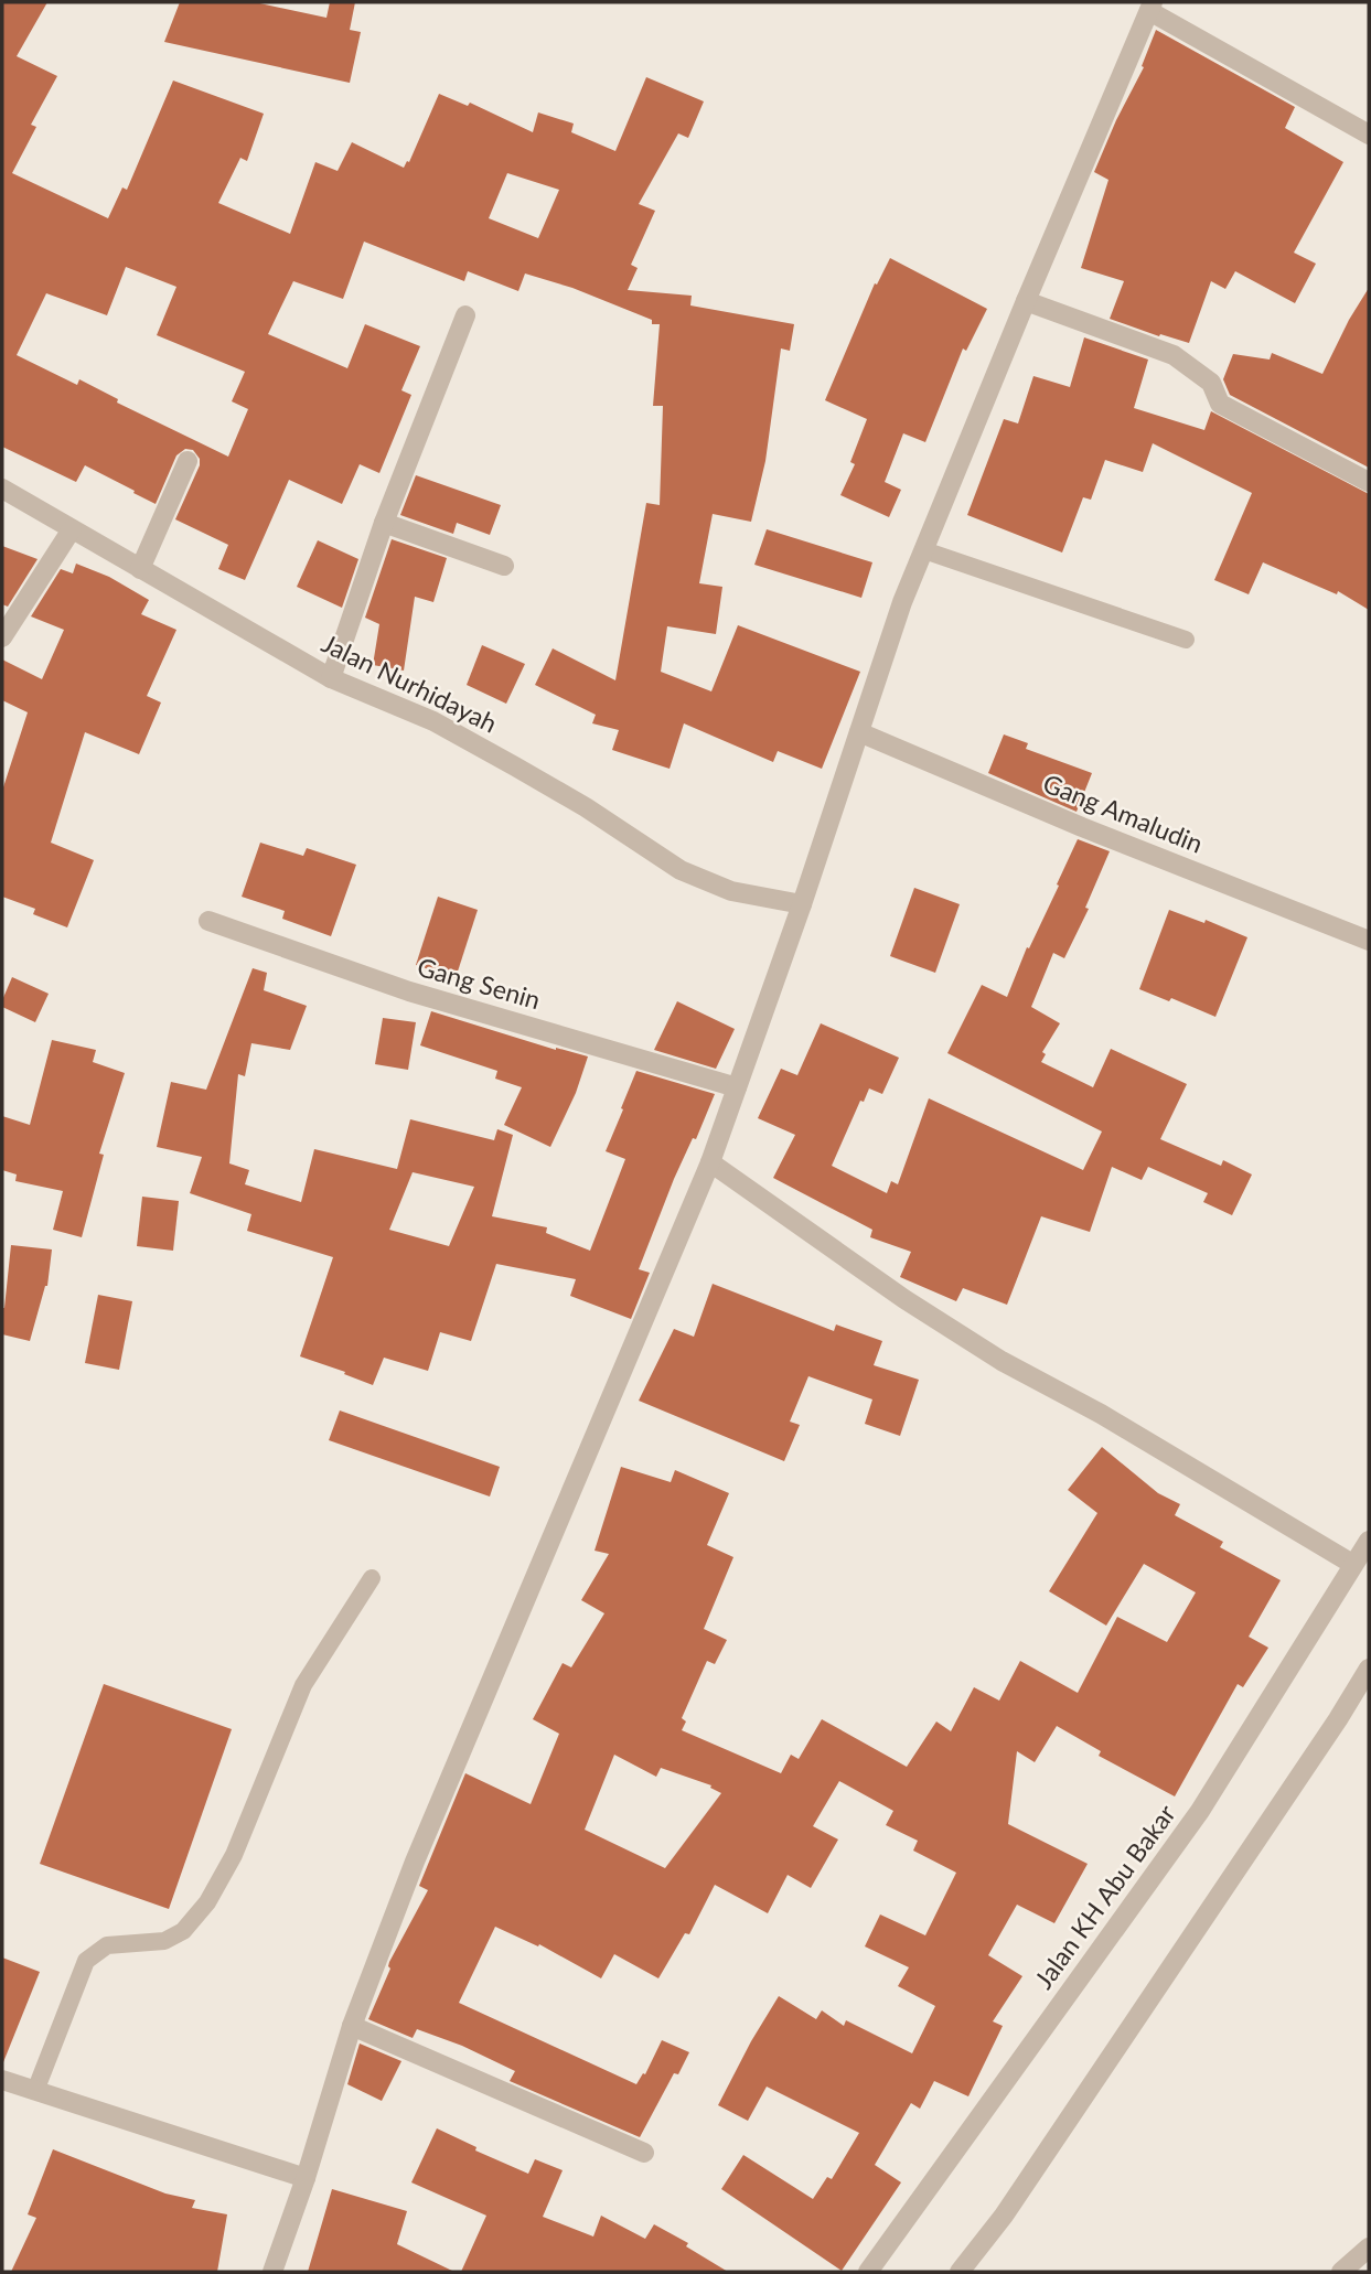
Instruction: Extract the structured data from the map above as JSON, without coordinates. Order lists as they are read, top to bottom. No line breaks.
{"streets":{"street":["Jalan Nurhidayah","Gang Amaludin","Gang Senin","Jalan KH Abu Bakar"]}}
